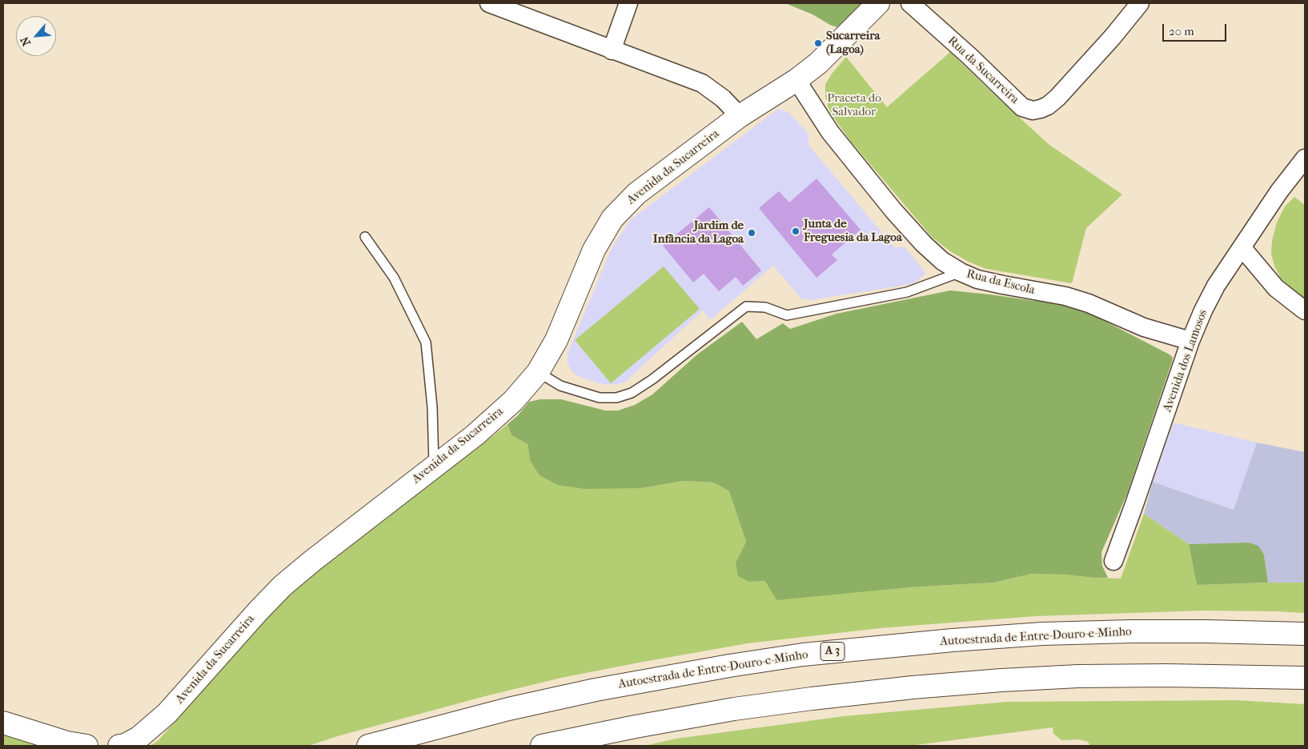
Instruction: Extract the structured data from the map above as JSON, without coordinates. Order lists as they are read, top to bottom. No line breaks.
{"streets":{"main road":["Avenida da Sucarreira","Autoestrada de Entre-Douro-e-Minho","A 3"],"street":["Rua da Sucarreira","Rua da Escola","Avenida dos Lamosos"]},"crossings":[["Avenida da Sucarreira","Rua da Escola"],["Rua da Escola","Avenida dos Lamosos"]],"parks":["Praceta do Salvador"],"places":["Sucarreira (Lagoa)","Junta de Freguesia da Lagoa","Jardim de Infância da Lagoa"],"scale_bar":"20 m","north":"bottom left"}
